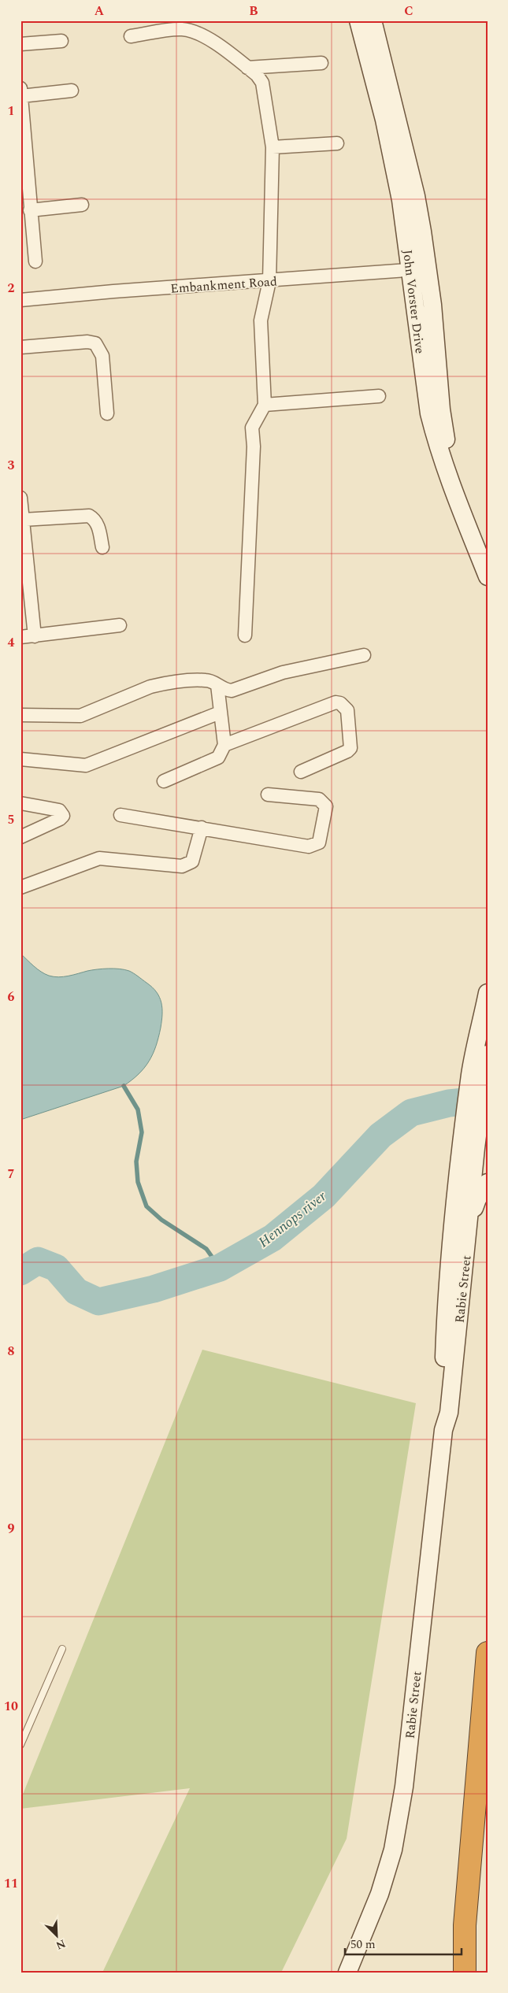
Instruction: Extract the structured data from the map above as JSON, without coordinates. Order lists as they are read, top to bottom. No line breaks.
{"streets":{"main road":["John Vorster Drive","Rabie Street"],"street":["Embankment Road"]},"crossings":[["Embankment Road","John Vorster Drive"]],"water":["Hennops river"],"scale_bar":"50 m","north":"bottom right","grid":{"columns":["A","B","C"],"rows":["1","2","3","4","5","6","7","8","9","10","11"]}}
